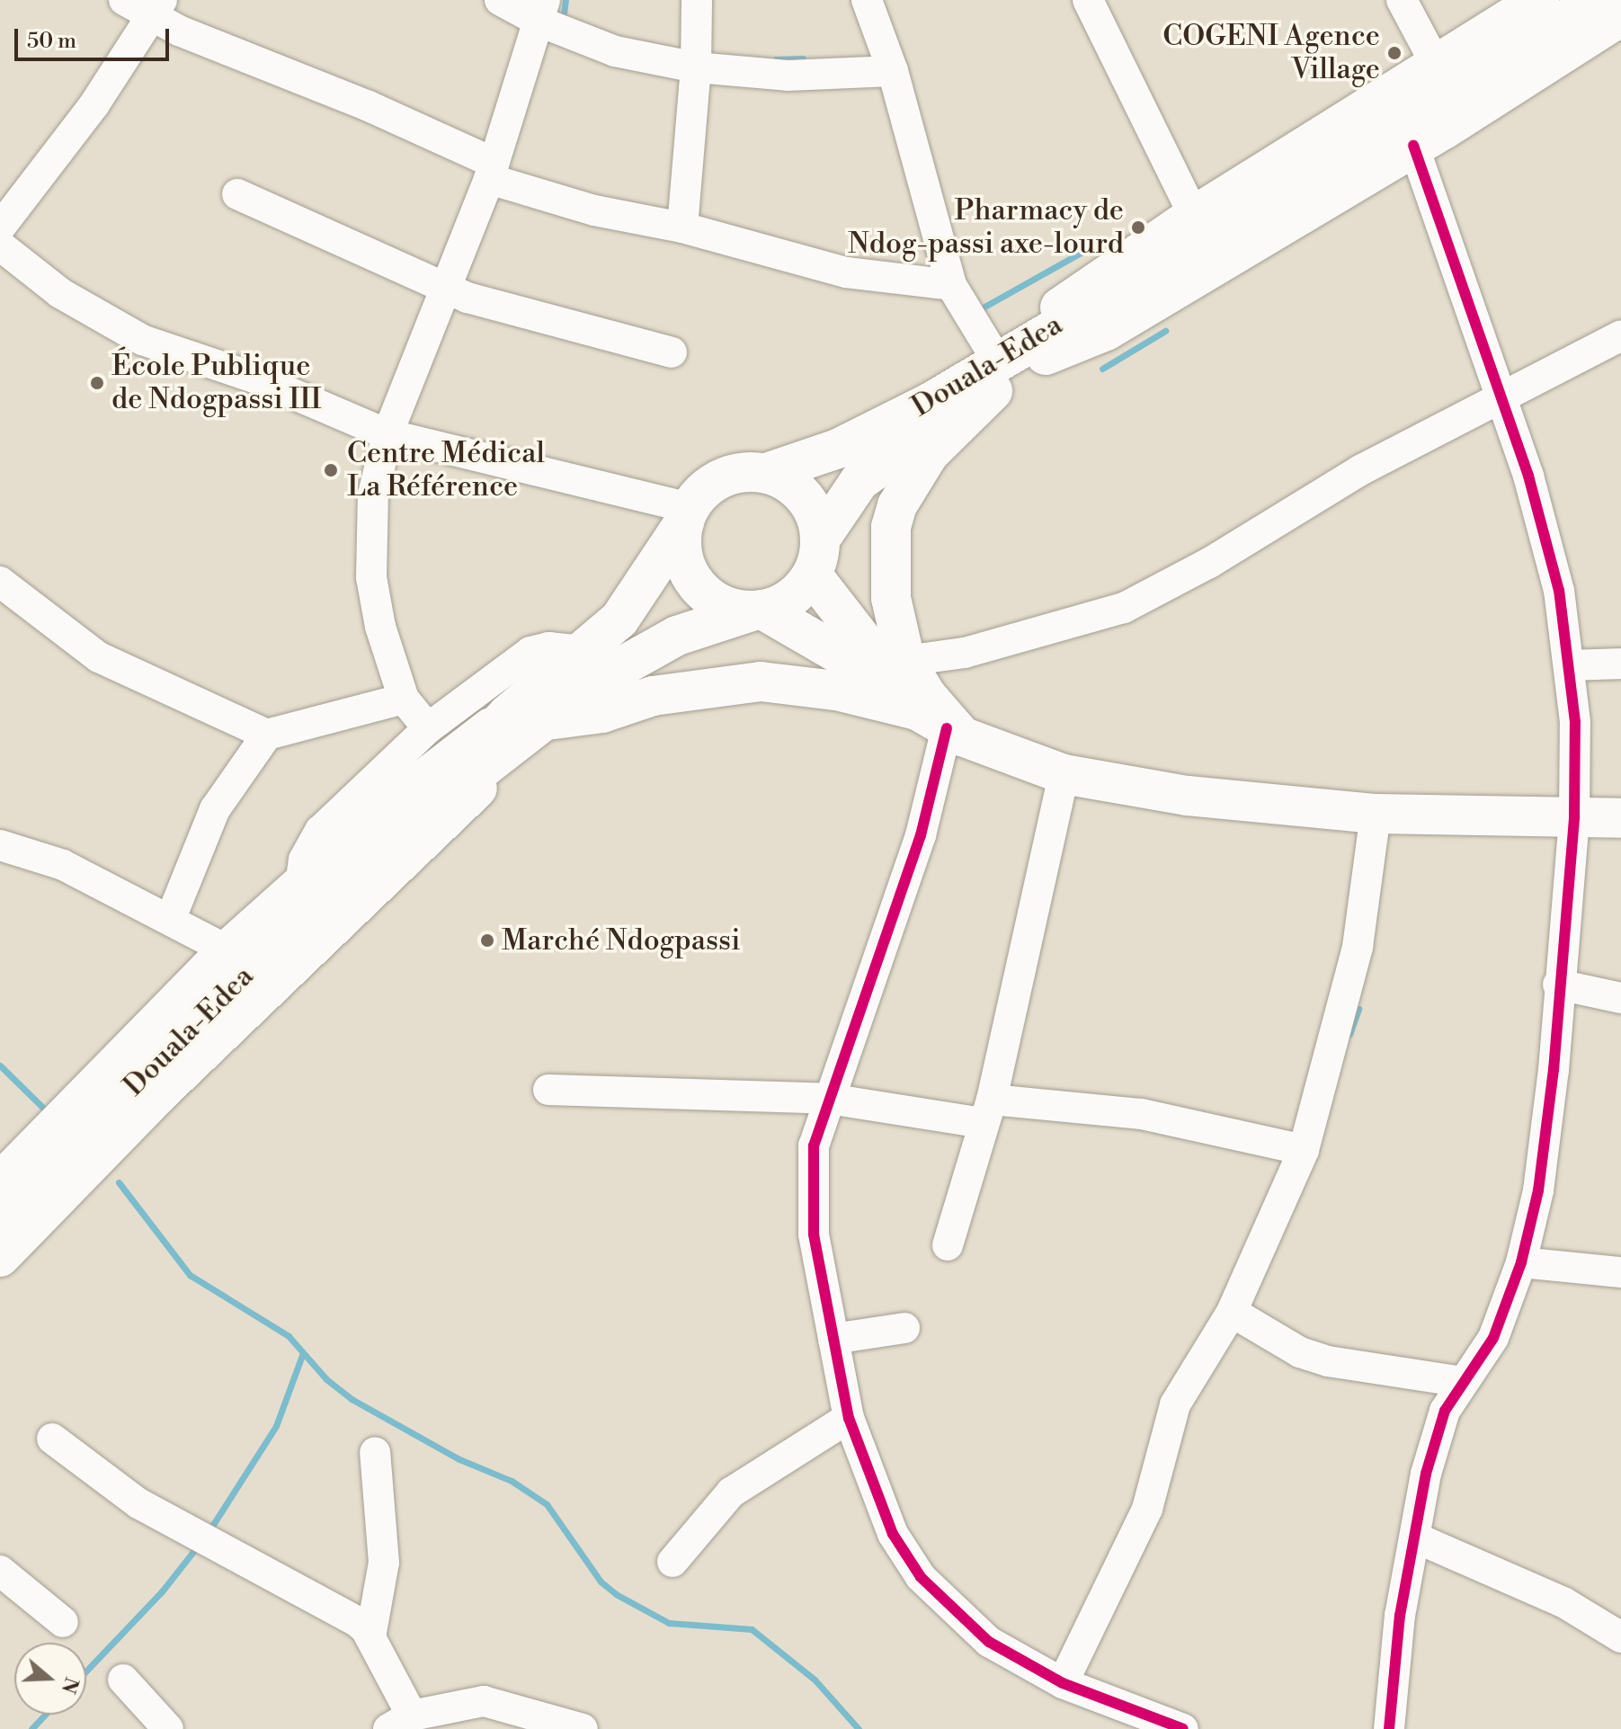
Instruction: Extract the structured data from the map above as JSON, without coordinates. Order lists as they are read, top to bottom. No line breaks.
{"streets":{"main road":["Douala-Edea"]},"places":["COGENI Agence Village","Pharmacy de Ndog-passi axe-lourd","École Publique de Ndogpassi III","Centre Médical La Référence","Marché Ndogpassi"],"scale_bar":"50 m","north":"right"}
